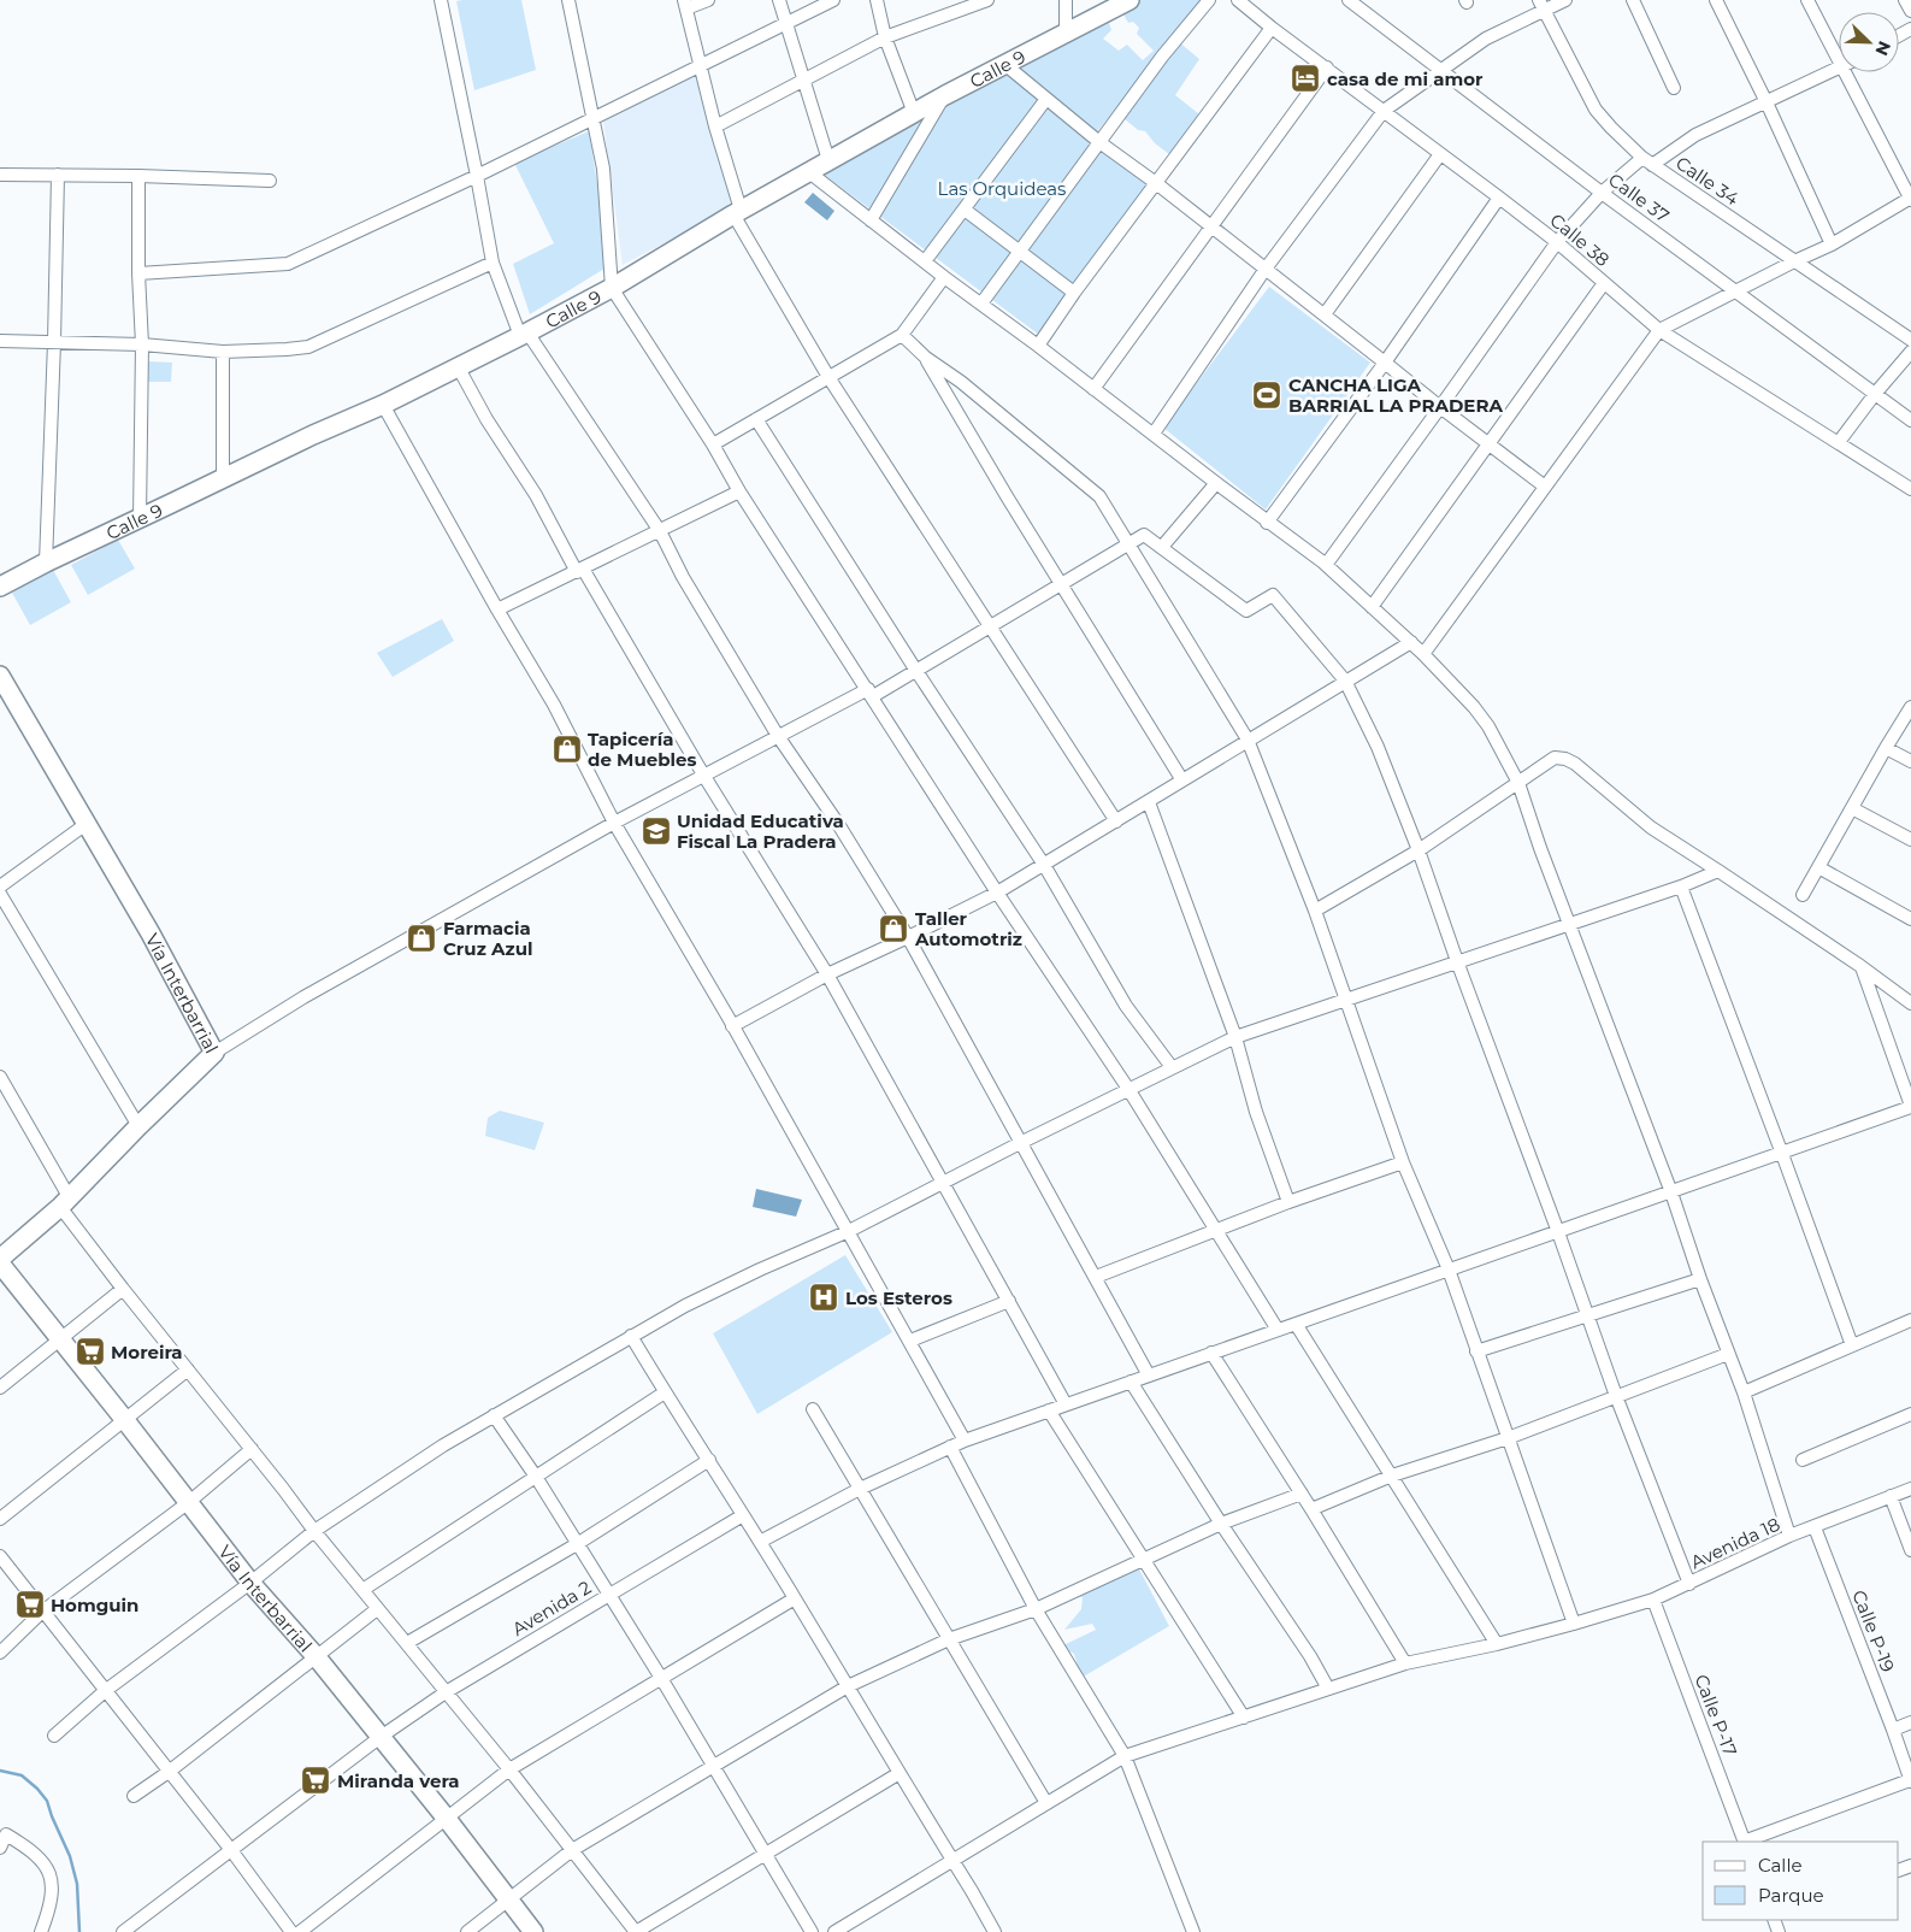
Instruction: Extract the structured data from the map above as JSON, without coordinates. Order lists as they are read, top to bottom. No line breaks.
{"streets":{"main road":["Calle 9","Vía Interbarrial"],"street":["Calle 34","Calle 37","Calle 38","Avenida 18","Avenida 2","Calle P-19","Calle P-17"]},"crossings":[["Vía Interbarrial","Avenida 2"],["Avenida 18","Calle P-19"],["Avenida 18","Calle P-17"]],"parks":["Las Orquideas"],"places":{"hotel":["casa de mi amor"],"sports":["CANCHA LIGA BARRIAL LA PRADERA"],"shop":["Tapicería de Muebles","Taller Automotriz","Farmacia Cruz Azul"],"school or university":["Unidad Educativa Fiscal La Pradera"],"hospital":["Los Esteros"],"supermarket":["Moreira","Homguin","Miranda vera"]},"legend":["Calle","Parque"],"north":"bottom right"}
